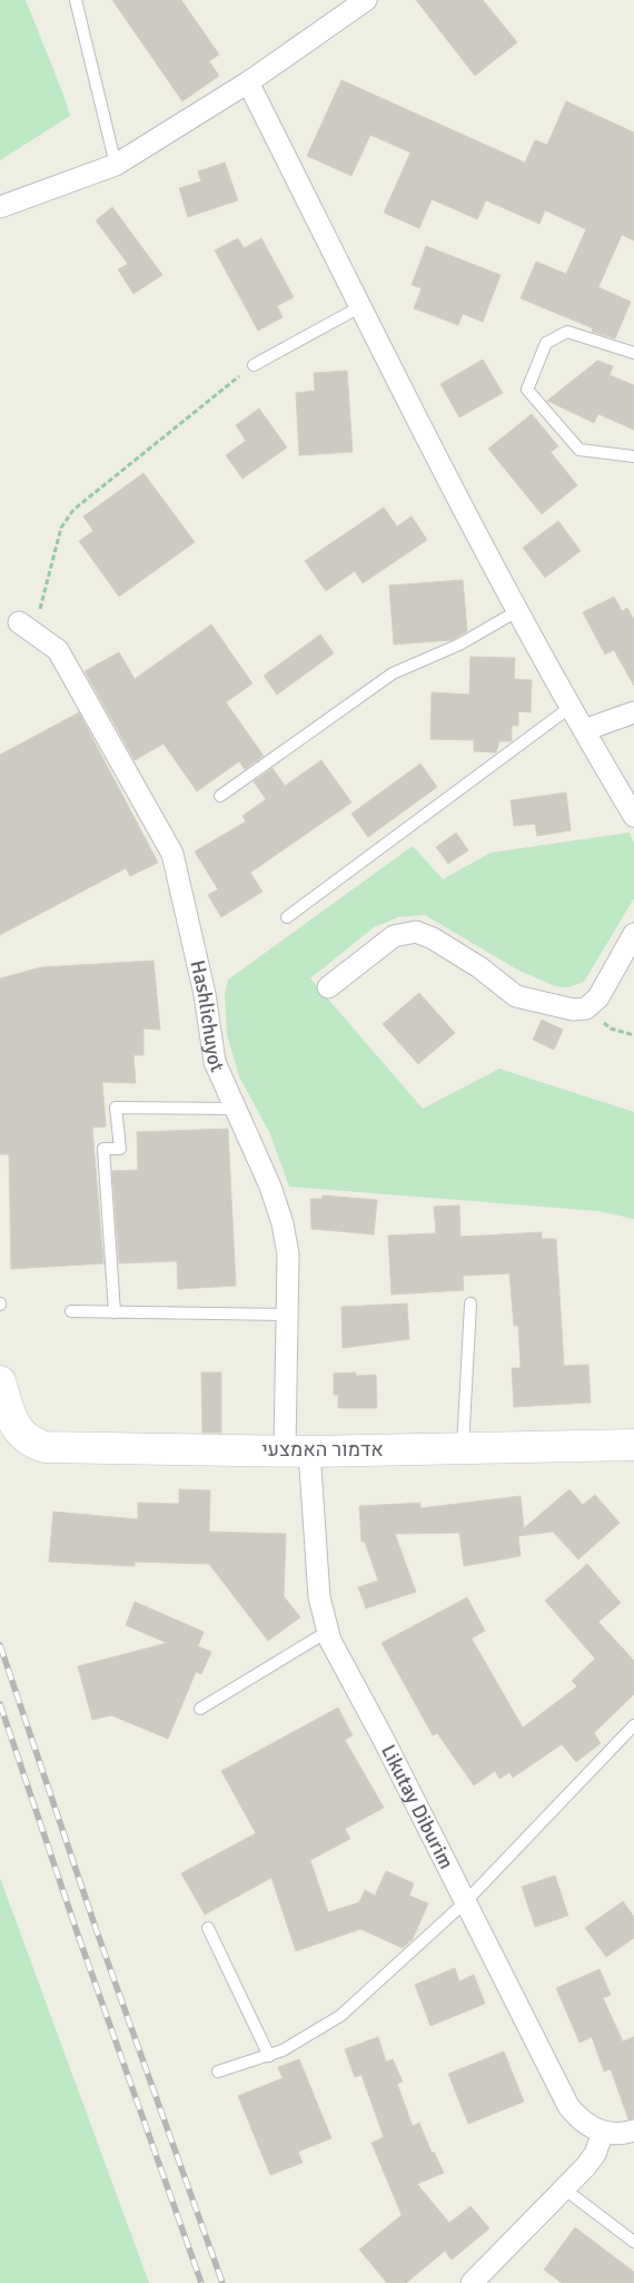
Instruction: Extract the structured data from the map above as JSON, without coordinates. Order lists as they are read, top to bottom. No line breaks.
{"streets":{"main road":["אדמור האמצעי"],"street":["Hashlichuyot","Likutay Diburim"]},"crossings":[["Hashlichuyot","אדמור האמצעי"],["Hashlichuyot","Likutay Diburim"],["אדמור האמצעי","Likutay Diburim"]]}
